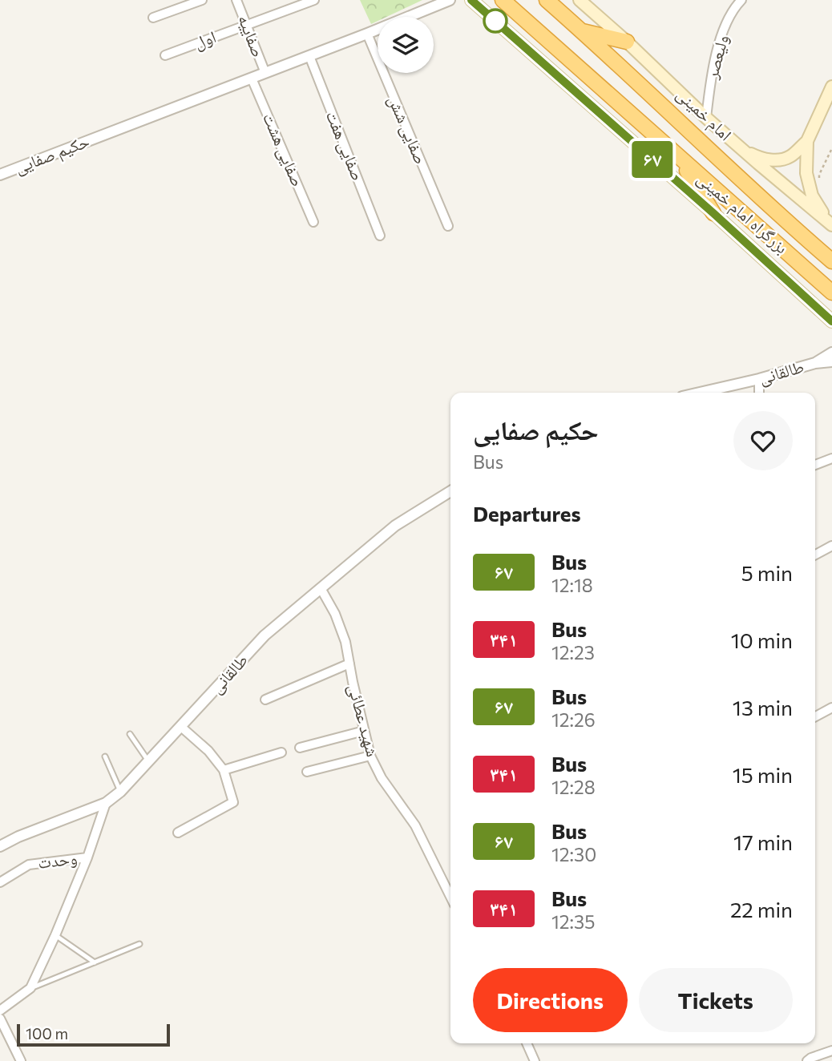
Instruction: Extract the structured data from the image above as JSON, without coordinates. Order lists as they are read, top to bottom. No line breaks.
{"streets":{"highway":["بزرگراه امام خمینی"],"main road":["امام خمینی"],"street":["صفاییه","اول","ولیعصر","صفایی شش","صفایی هفت","صفایی هشت","حکیم صفایی","طالقانی","شهید عطائی","وحدت"]},"crossings":[["صفاییه","اول"],["صفاییه","حکیم صفایی"],["ولیعصر","امام خمینی"],["صفایی شش","حکیم صفایی"],["صفایی هفت","حکیم صفایی"],["صفایی هشت","حکیم صفایی"],["طالقانی","شهید عطائی"]],"lines":["bus line ۶۷"],"scale_bar":"100 m","page":{"on_map":"۶۷","heading":[["حکیم صفایی","Bus"],"Departures"],"list":[{"mark":"۶۷","name":"Bus","note":"12:18","value":"5 min"},{"mark":"۳۴۱","name":"Bus","note":"12:23","value":"10 min"},{"mark":"۶۷","name":"Bus","note":"12:26","value":"13 min"},{"mark":"۳۴۱","name":"Bus","note":"12:28","value":"15 min"},{"mark":"۶۷","name":"Bus","note":"12:30","value":"17 min"},{"mark":"۳۴۱","name":"Bus","note":"12:35","value":"22 min"}],"buttons":["Directions","Tickets"],"scale":"100 m"}}
